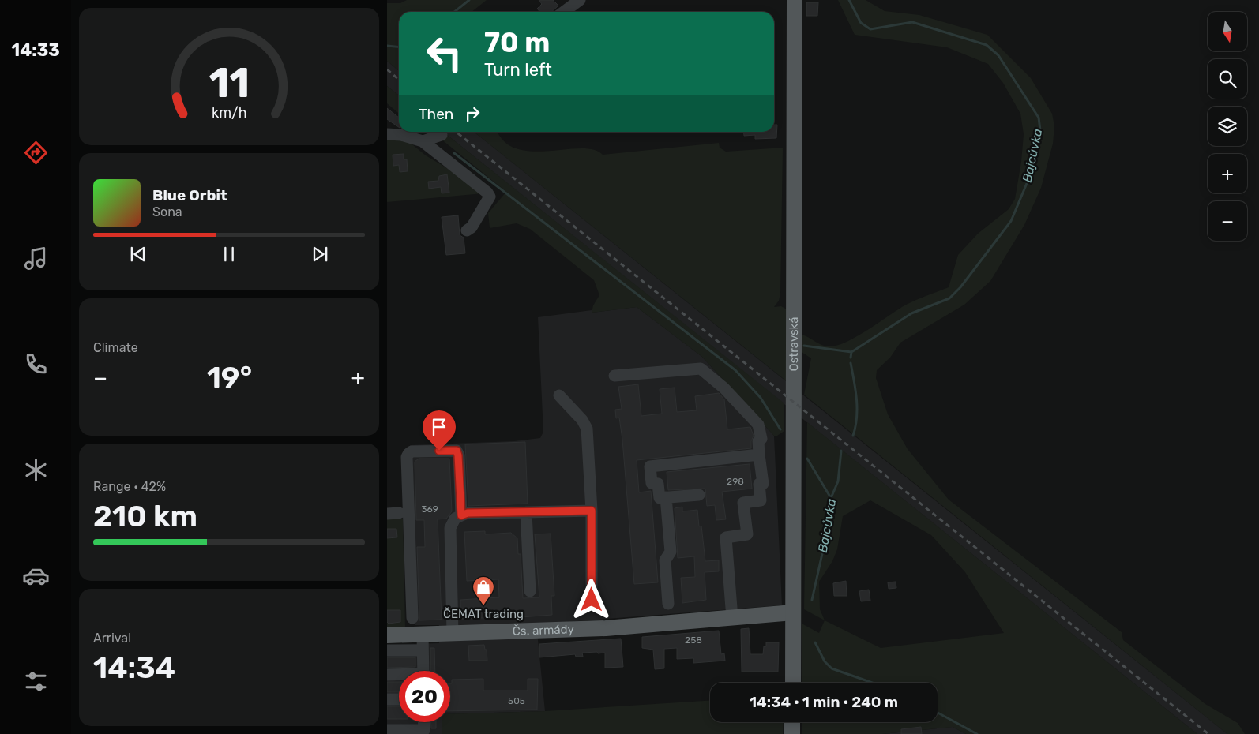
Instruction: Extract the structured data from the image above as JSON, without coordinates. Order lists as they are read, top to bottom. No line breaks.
{"streets":{"main road":["Ostravská","Čs. armády"]},"crossings":[["Ostravská","Čs. armády"]],"water":["Bajcůvka"],"places":{"shop":["ČEMAT trading"]},"house_numbers":["298","369","258","505"],"north":"bottom","page":{"tabs":"14:33","map_buttons":["+","−"],"turn":["70 m","Turn left"],"then":"Then","song":["Blue Orbit","Sona"],"tile":["Climate",["Range · 42%","210 km"],["Arrival","14:34"]],"heat":["−","19°","+"],"limit":"20","trip":"14:34 · 1 min · 240 m","gauge":["11","km/h"]}}
